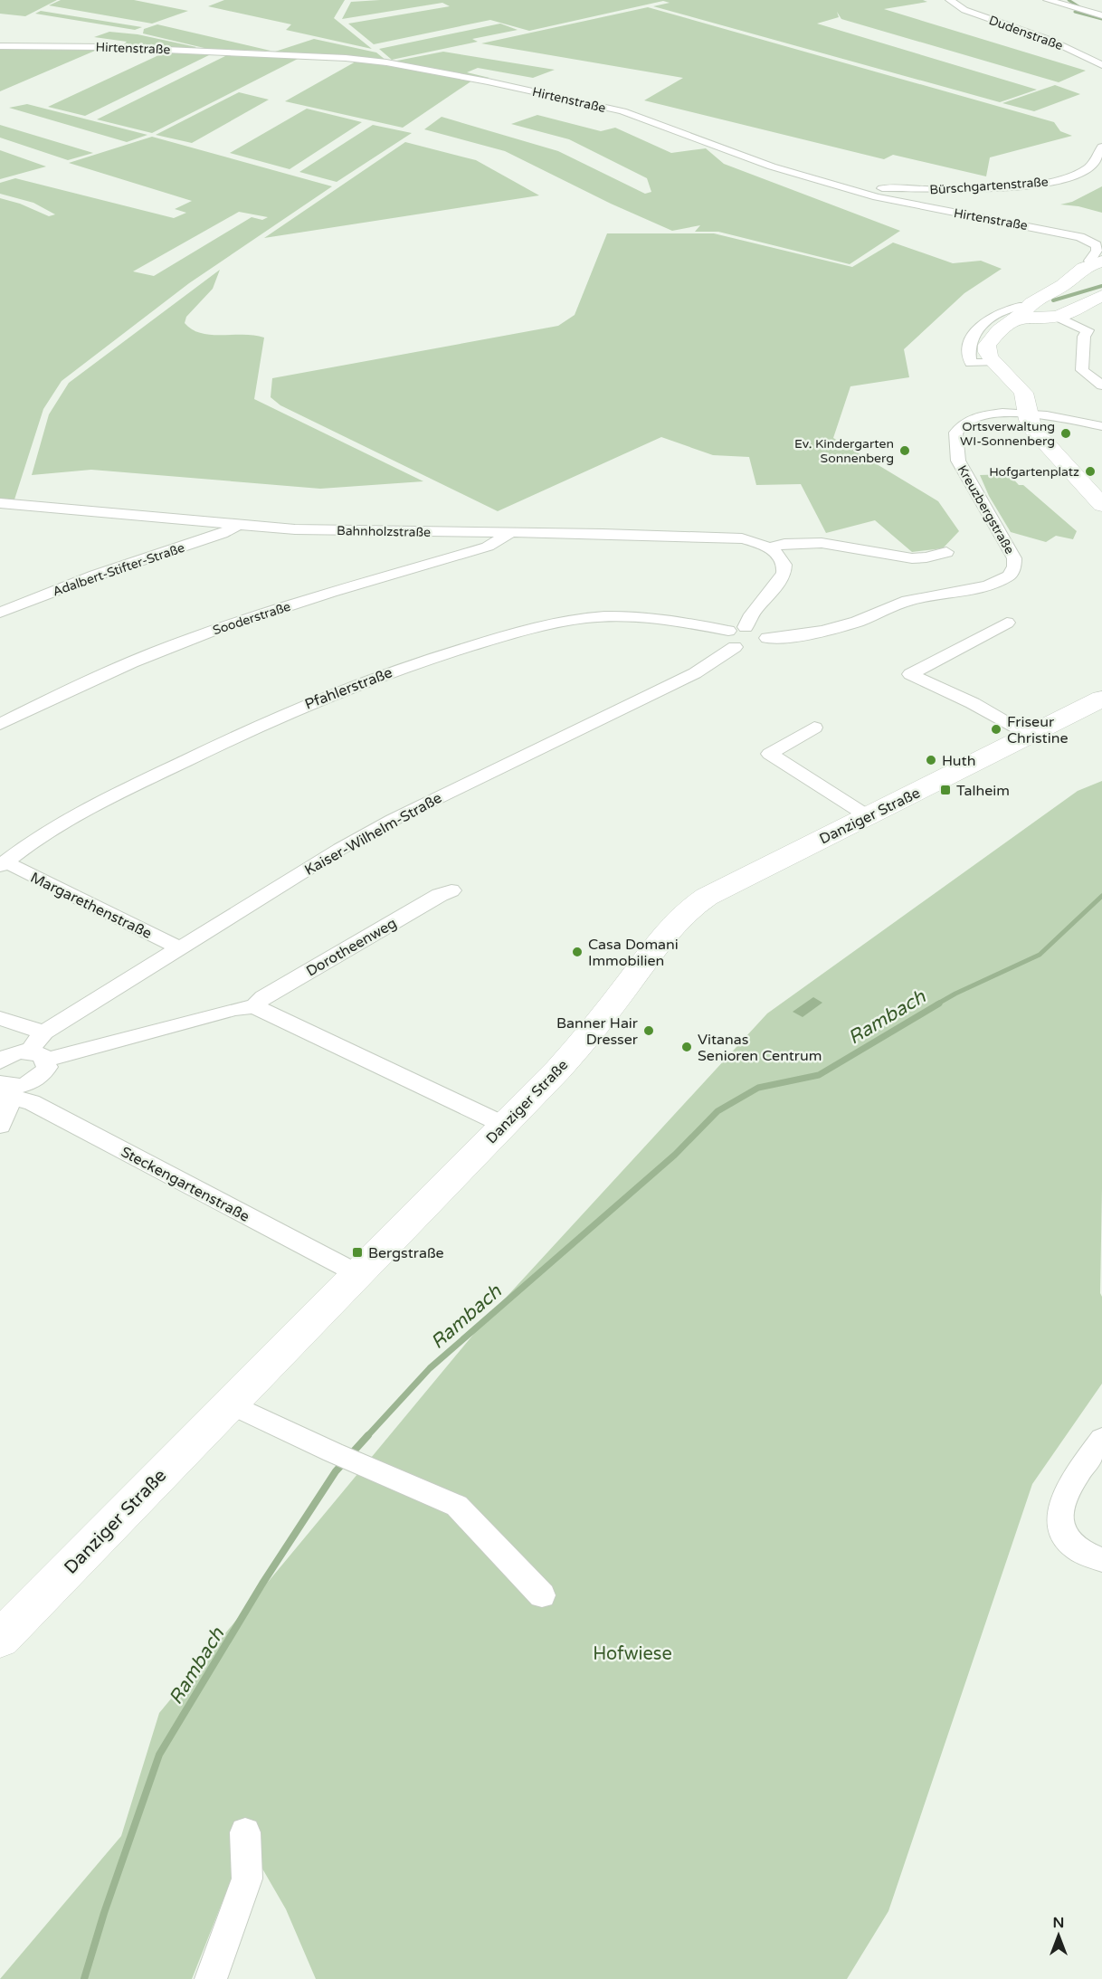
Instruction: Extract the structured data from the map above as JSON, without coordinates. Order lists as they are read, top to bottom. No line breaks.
{"streets":{"main road":["Danziger Straße"],"street":["Dudenstraße","Hirtenstraße","Bürschgartenstraße","Kreuzbergstraße","Bahnholzstraße","Adalbert-Stifter-Straße","Sooderstraße","Pfahlerstraße","Kaiser-Wilhelm-Straße","Margarethenstraße","Dorotheenweg","Steckengartenstraße"]},"crossings":[["Hirtenstraße","Bürschgartenstraße"],["Kreuzbergstraße","Pfahlerstraße"],["Kreuzbergstraße","Kaiser-Wilhelm-Straße"],["Bahnholzstraße","Adalbert-Stifter-Straße"],["Bahnholzstraße","Sooderstraße"],["Pfahlerstraße","Kaiser-Wilhelm-Straße"],["Pfahlerstraße","Margarethenstraße"],["Danziger Straße","Steckengartenstraße"],["Kaiser-Wilhelm-Straße","Margarethenstraße"],["Kaiser-Wilhelm-Straße","Steckengartenstraße"]],"water":["Rambach"],"parks":["Hofwiese"],"places":{"other":["Ortsverwaltung WI-Sonnenberg","Ev. Kindergarten Sonnenberg","Hofgartenplatz","Friseur Christine","Huth","Casa Domani Immobilien","Banner Hair Dresser","Vitanas Senioren Centrum"],"transit":["Talheim","Bergstraße"]},"north":"top"}
